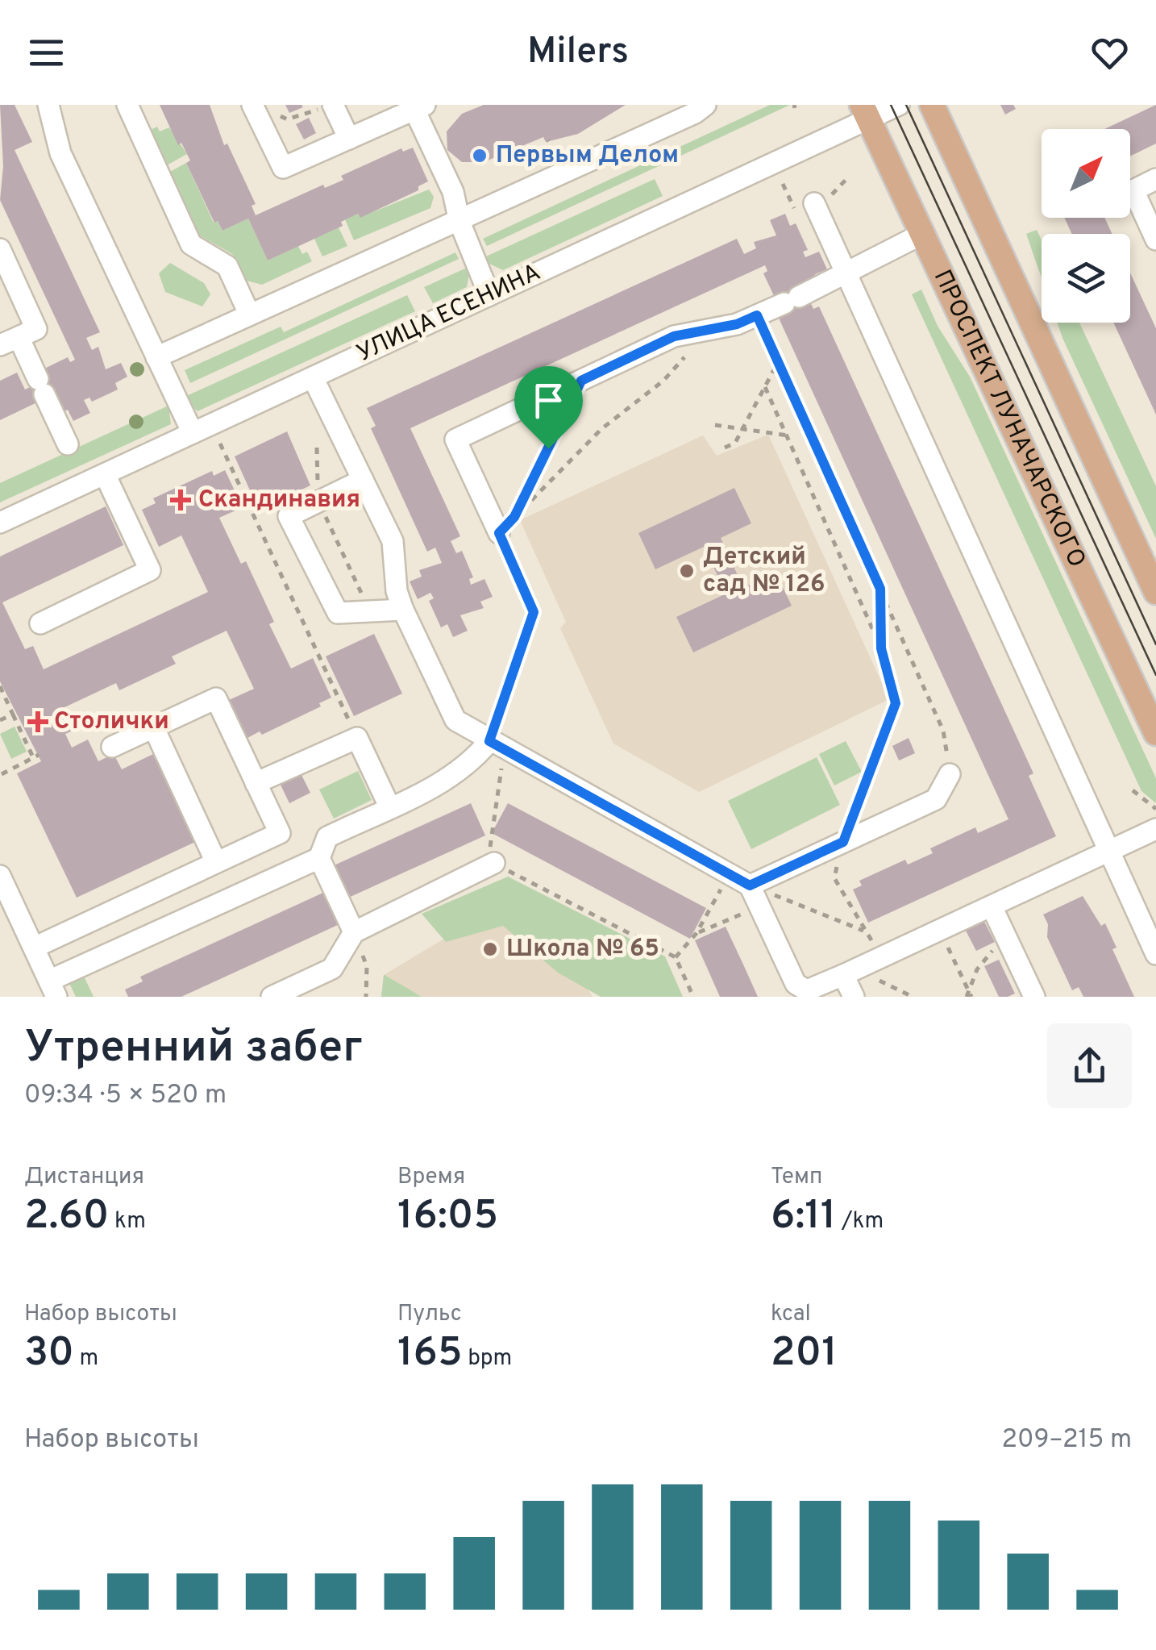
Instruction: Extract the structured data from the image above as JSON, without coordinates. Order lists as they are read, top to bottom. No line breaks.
{"streets":{"main road":["ПРОСПЕКТ ЛУНАЧАРСКОГО"],"street":["УЛИЦА ЕСЕНИНА"]},"crossings":[["УЛИЦА ЕСЕНИНА","ПРОСПЕКТ ЛУНАЧАРСКОГО"]],"places":{"other":["Первым Делом","Детский сад № 126","Школа № 65"],"health":["Скандинавия","Столички"]},"north":"top right","page":{"header":"Milers","heading":["Утренний забег","09:34 · 5 × 520 m"],"stats":[["Дистанция","2.60 km"],["Время","16:05"],["Темп","6:11 /km"],["Набор высоты","30 m"],["Пульс","165 bpm"],["kcal","201"]],"chart":["Набор высоты","209–215 m"]}}
